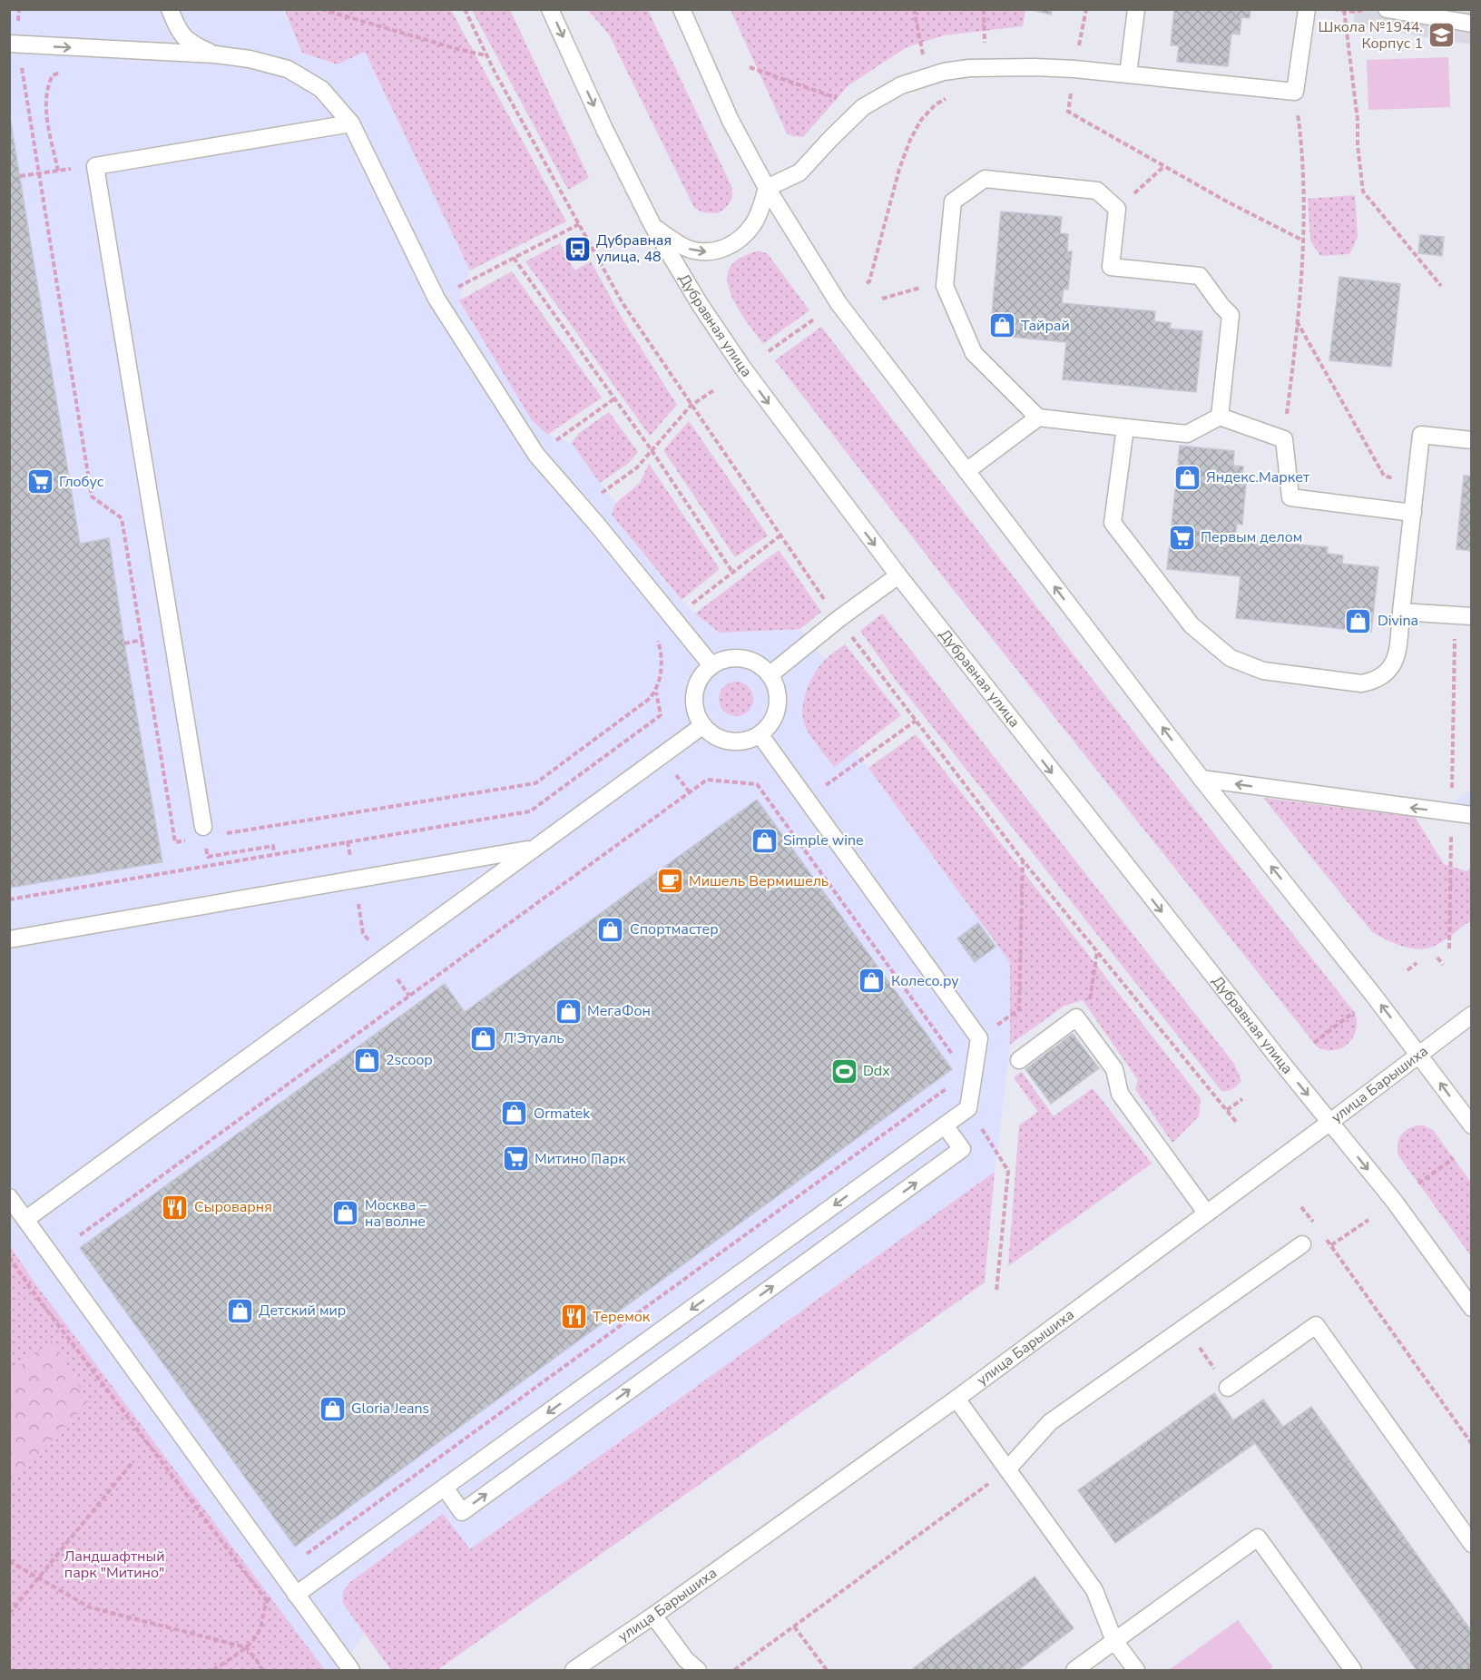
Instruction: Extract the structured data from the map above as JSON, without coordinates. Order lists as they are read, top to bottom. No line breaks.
{"streets":{"main road":["Дубравная улица","улица Барышиха"]},"crossings":[["Дубравная улица","улица Барышиха"]],"parks":["Ландшафтный парк \"Митино\""],"places":{"school or university":["Школа №1944. Корпус 1"],"bus stop":["Дубравная улица, 48"],"shop":["Тайрай","Яндекс.Маркет","Divina","Simple wine","Спортмастер","Колесо.ру","МегаФон","Л'Этуаль","2scoop","Ormatek","Москва – на волне","Детский мир","Gloria Jeans"],"supermarket":["Глобус","Первым делом","Митино Парк"],"cafe":["Мишель Вермишель"],"sports":["Ddx"],"restaurant":["Сыроварня","Теремок"]}}
